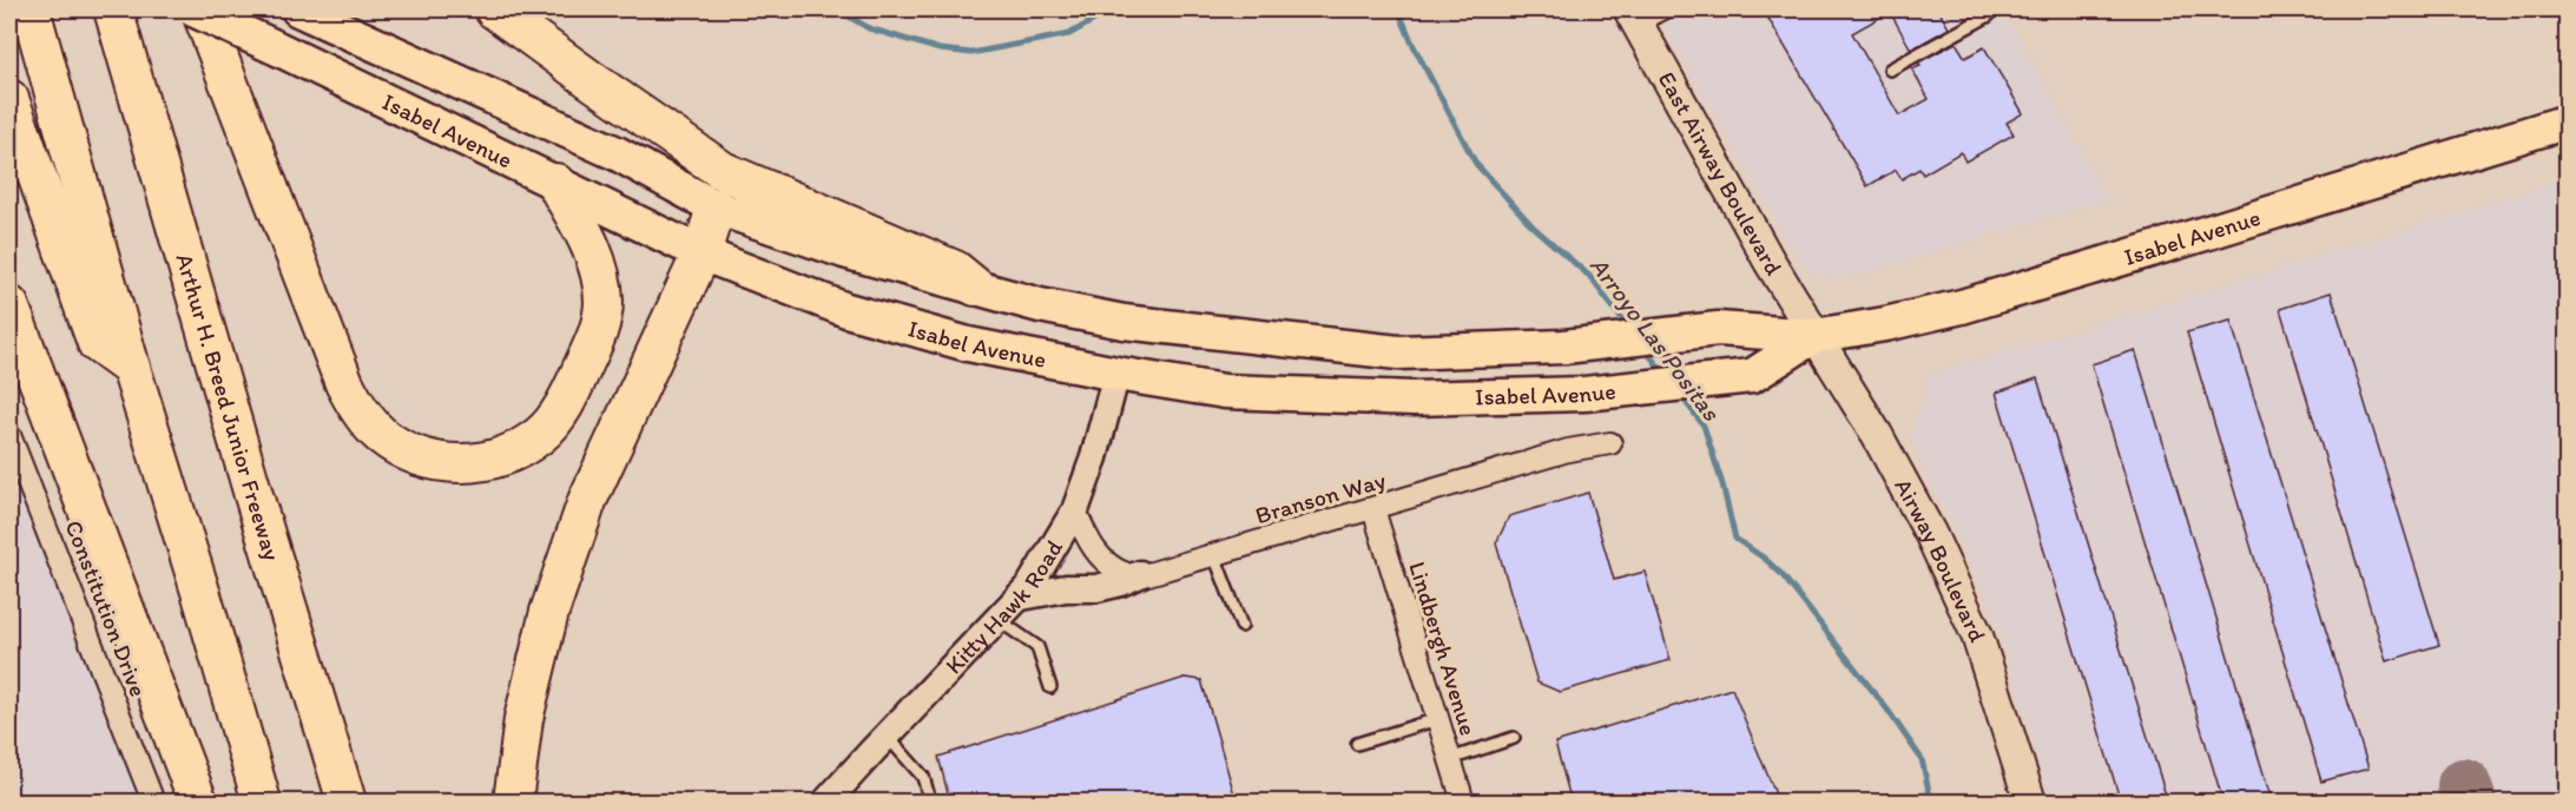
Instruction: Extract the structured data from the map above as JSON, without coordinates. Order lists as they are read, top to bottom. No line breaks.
{"streets":{"highway":["Isabel Avenue","Arthur H. Breed Junior Freeway"],"main road":["East Airway Boulevard","Airway Boulevard"],"street":["Branson Way","Kitty Hawk Road","Constitution Drive","Lindbergh Avenue"]},"crossings":[["Isabel Avenue","East Airway Boulevard"],["Isabel Avenue","Airway Boulevard"],["Isabel Avenue","Kitty Hawk Road"],["East Airway Boulevard","Airway Boulevard"],["Branson Way","Lindbergh Avenue"]],"water":["Arroyo Las Positas"]}
